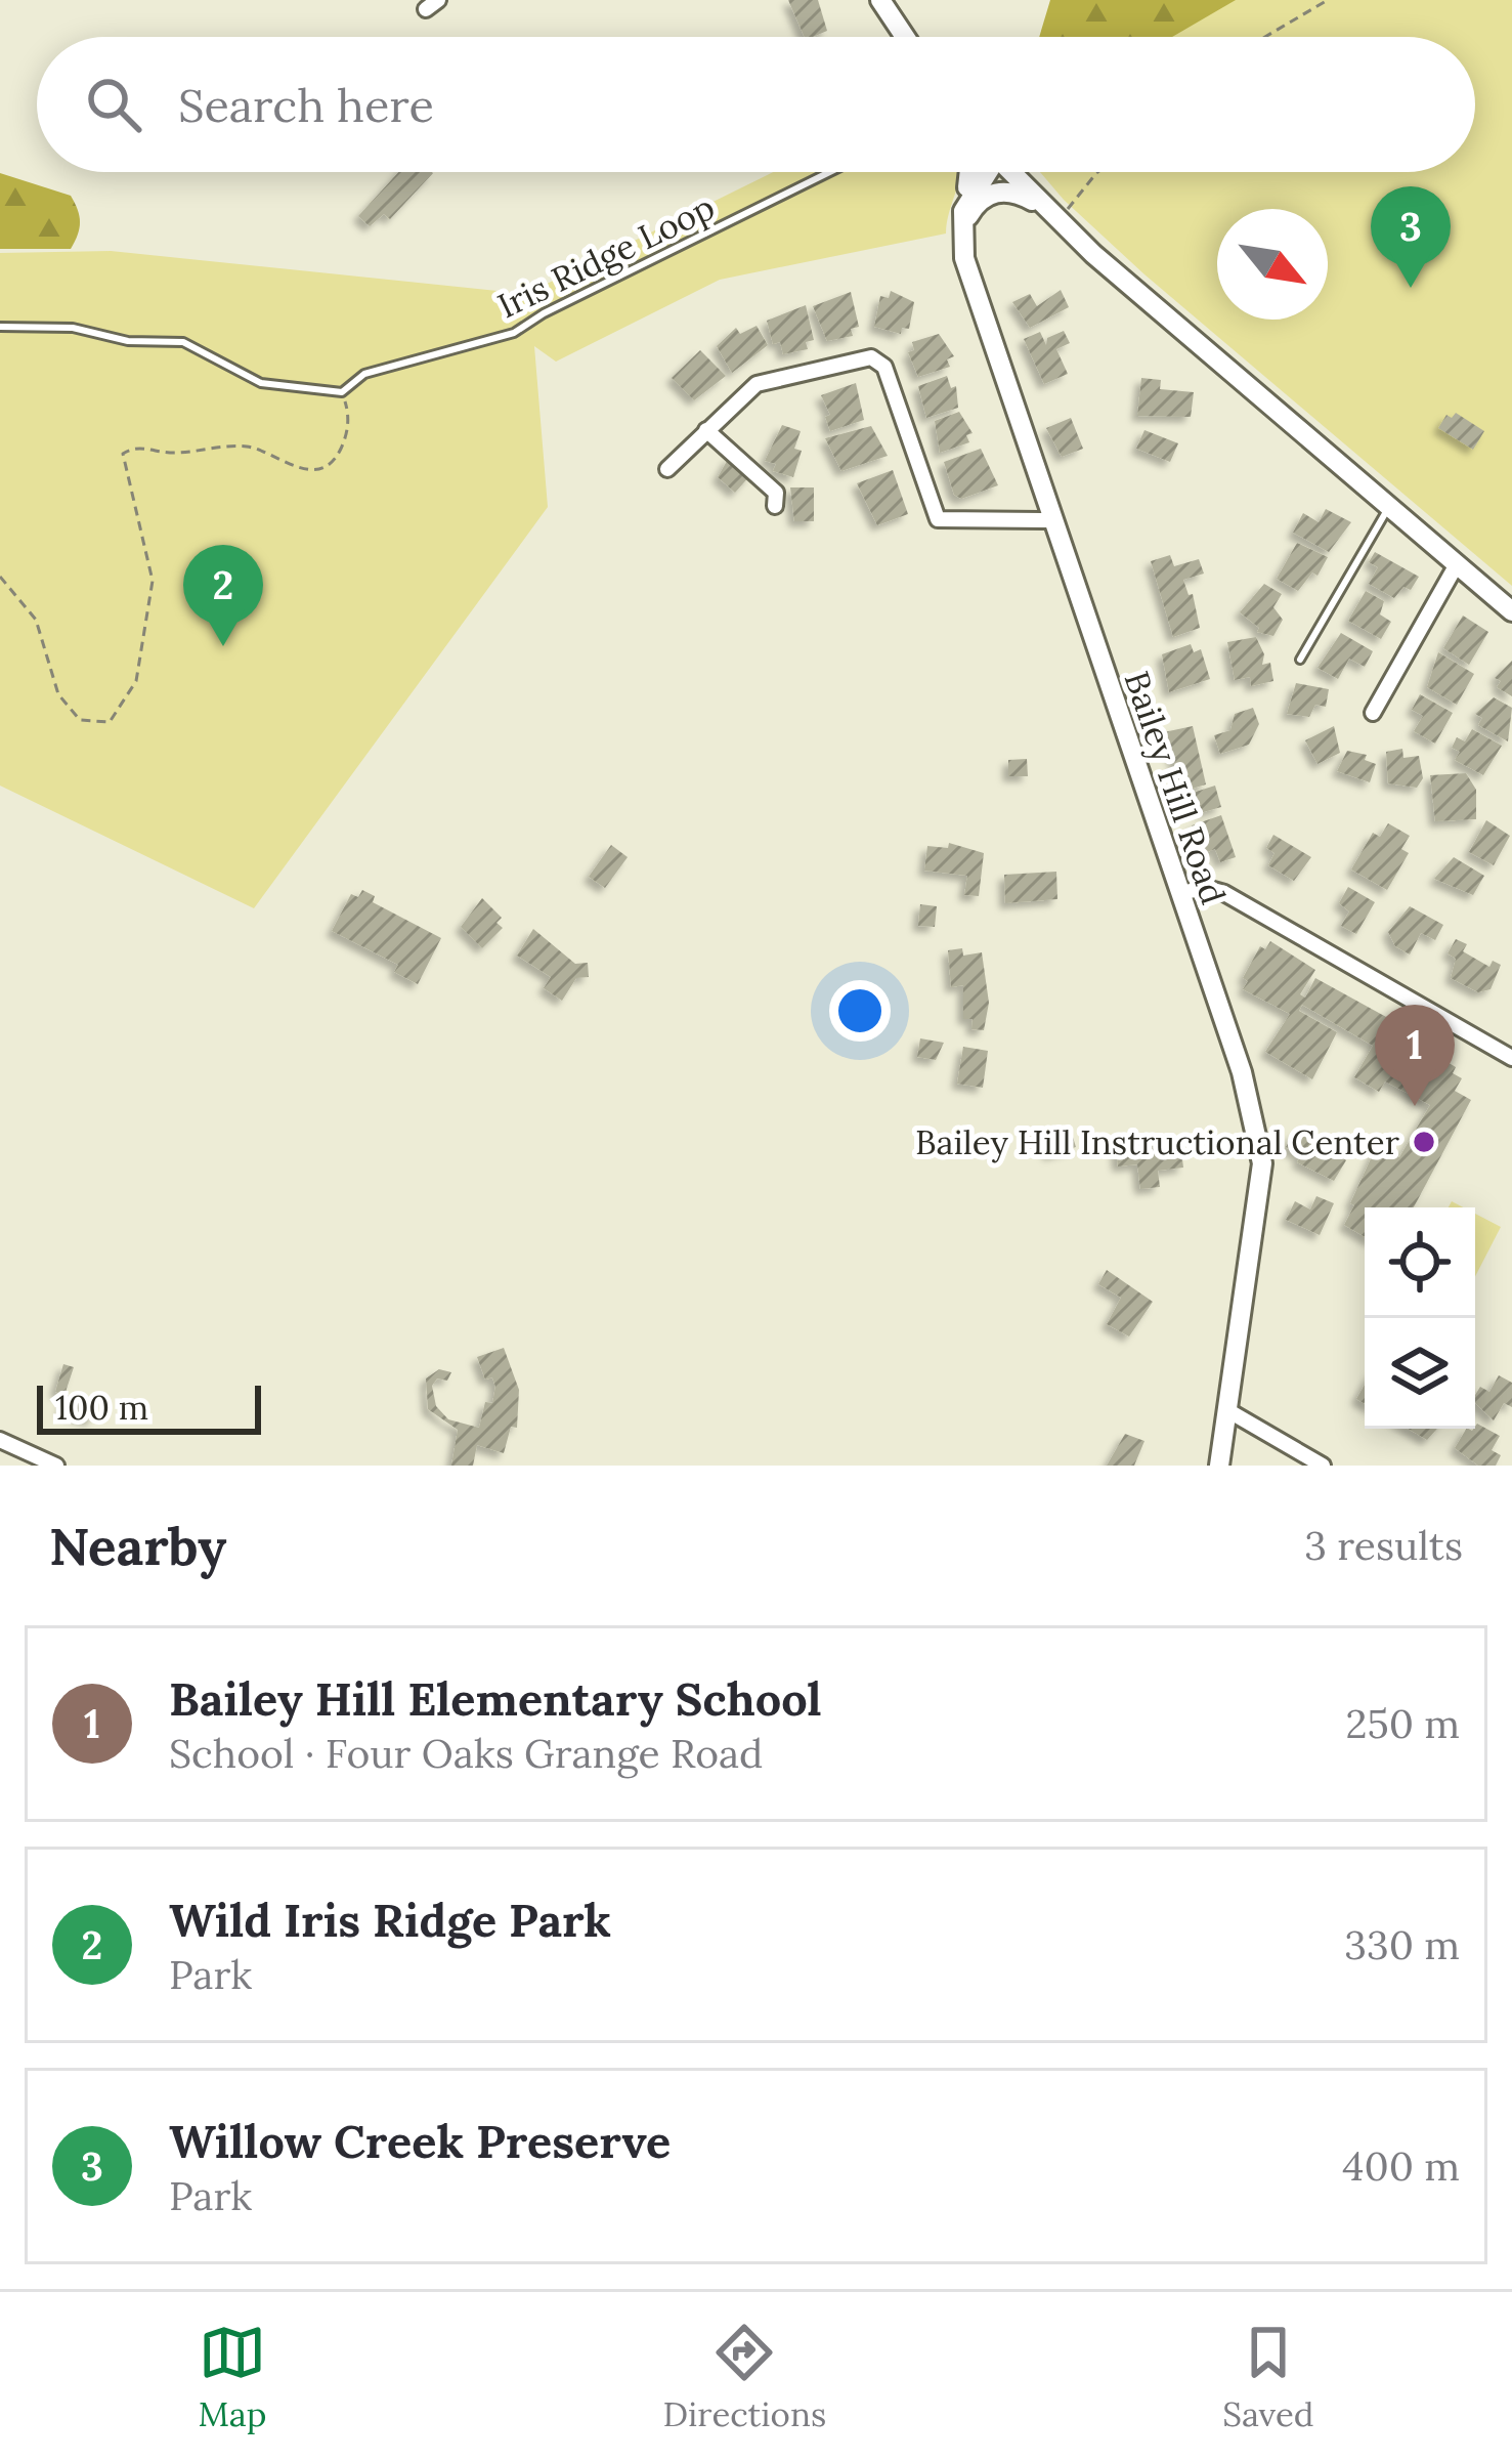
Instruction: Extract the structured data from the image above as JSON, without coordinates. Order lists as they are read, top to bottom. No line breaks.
{"streets":{"main road":["Bailey Hill Road"],"lane":["Iris Ridge Loop"]},"places":["Bailey Hill Instructional Center"],"scale_bar":"100 m","north":"bottom right","page":{"search":"Search here","pins":["3","2","1"],"scale":"100 m","heading":["Nearby","3 results"],"list":[{"mark":"1","name":"Bailey Hill Elementary School","note":"School · Four Oaks Grange Road","value":"250 m"},{"mark":"2","name":"Wild Iris Ridge Park","note":"Park","value":"330 m"},{"mark":"3","name":"Willow Creek Preserve","note":"Park","value":"400 m"}],"nav":["Map","Directions","Saved"]}}
